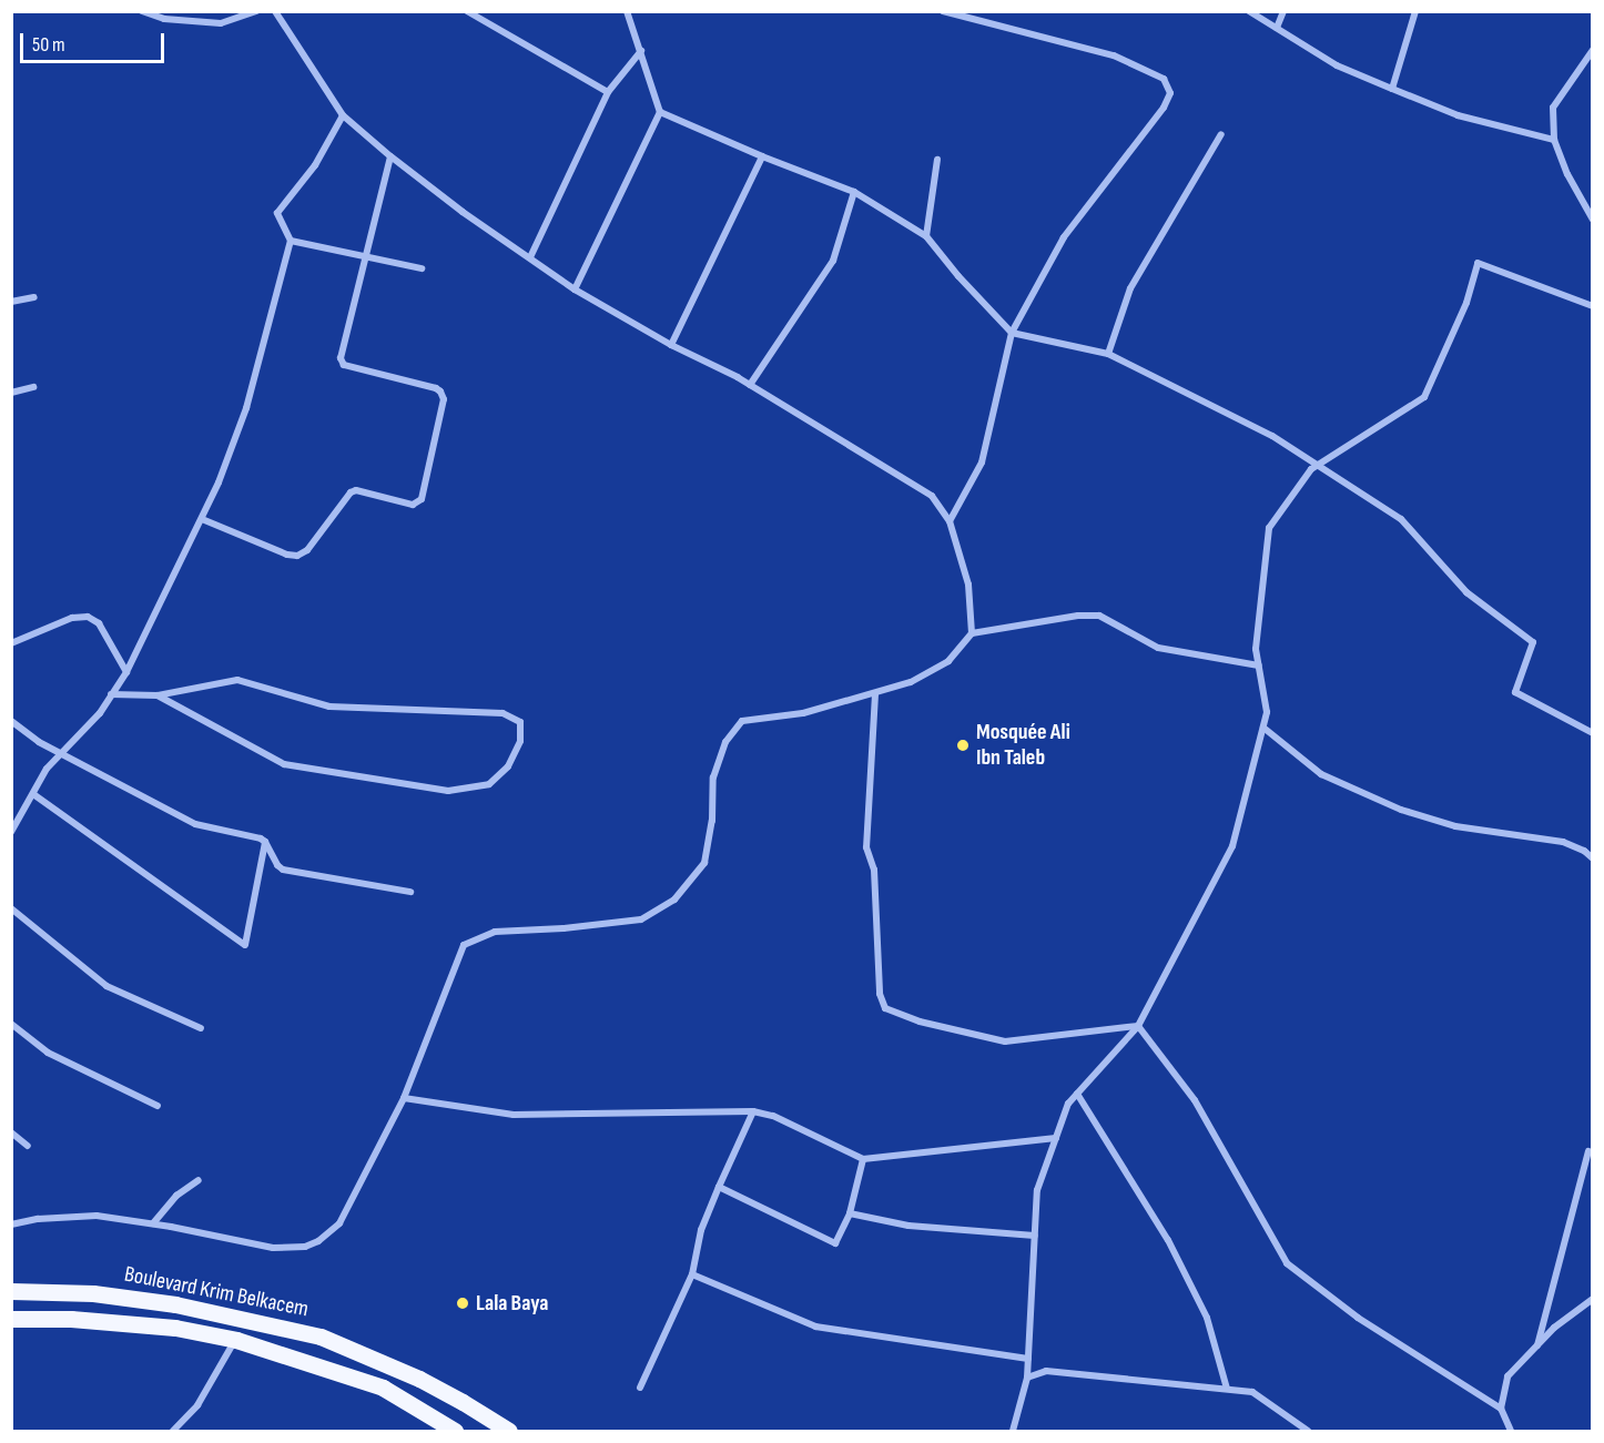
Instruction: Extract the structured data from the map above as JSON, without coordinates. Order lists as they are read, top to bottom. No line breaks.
{"streets":{"main road":["Boulevard Krim Belkacem"]},"places":["Mosquée Ali Ibn Taleb","Lala Baya"],"scale_bar":"50 m"}
